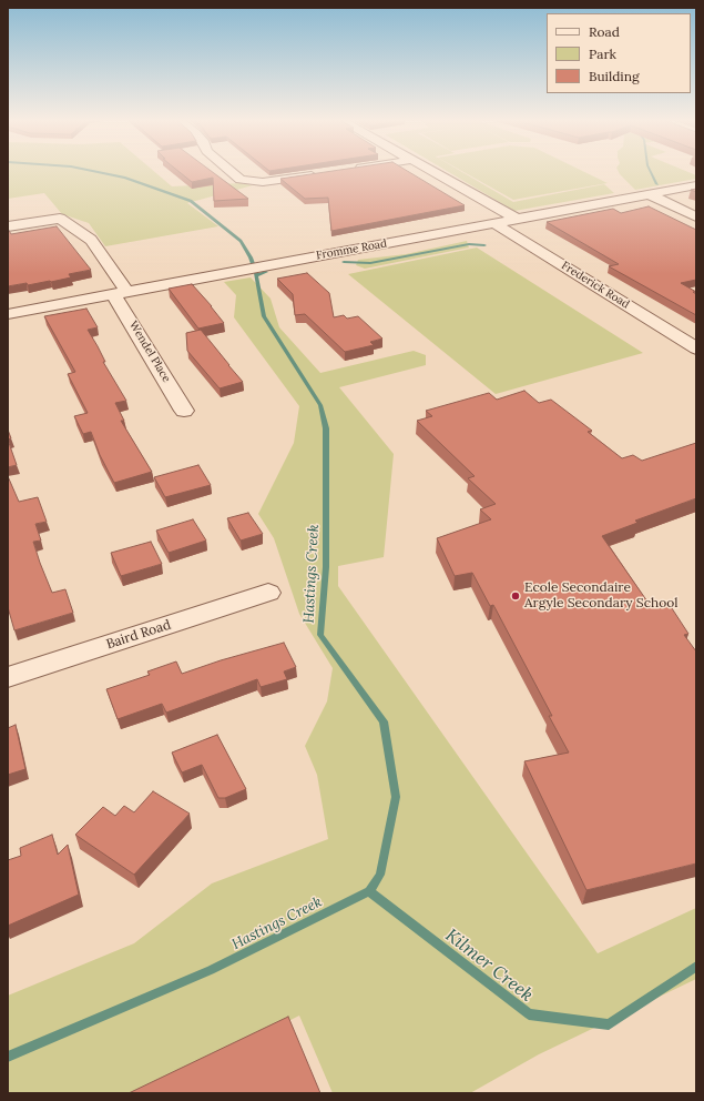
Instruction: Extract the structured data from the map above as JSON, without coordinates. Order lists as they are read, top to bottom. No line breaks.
{"streets":{"street":["Fromme Road","Frederick Road","Wendel Place","Baird Road"]},"crossings":[["Fromme Road","Frederick Road"],["Fromme Road","Wendel Place"]],"water":["Hastings Creek","Kilmer Creek"],"places":["Ecole Secondaire Argyle Secondary School"],"legend":["Road","Park","Building"]}
